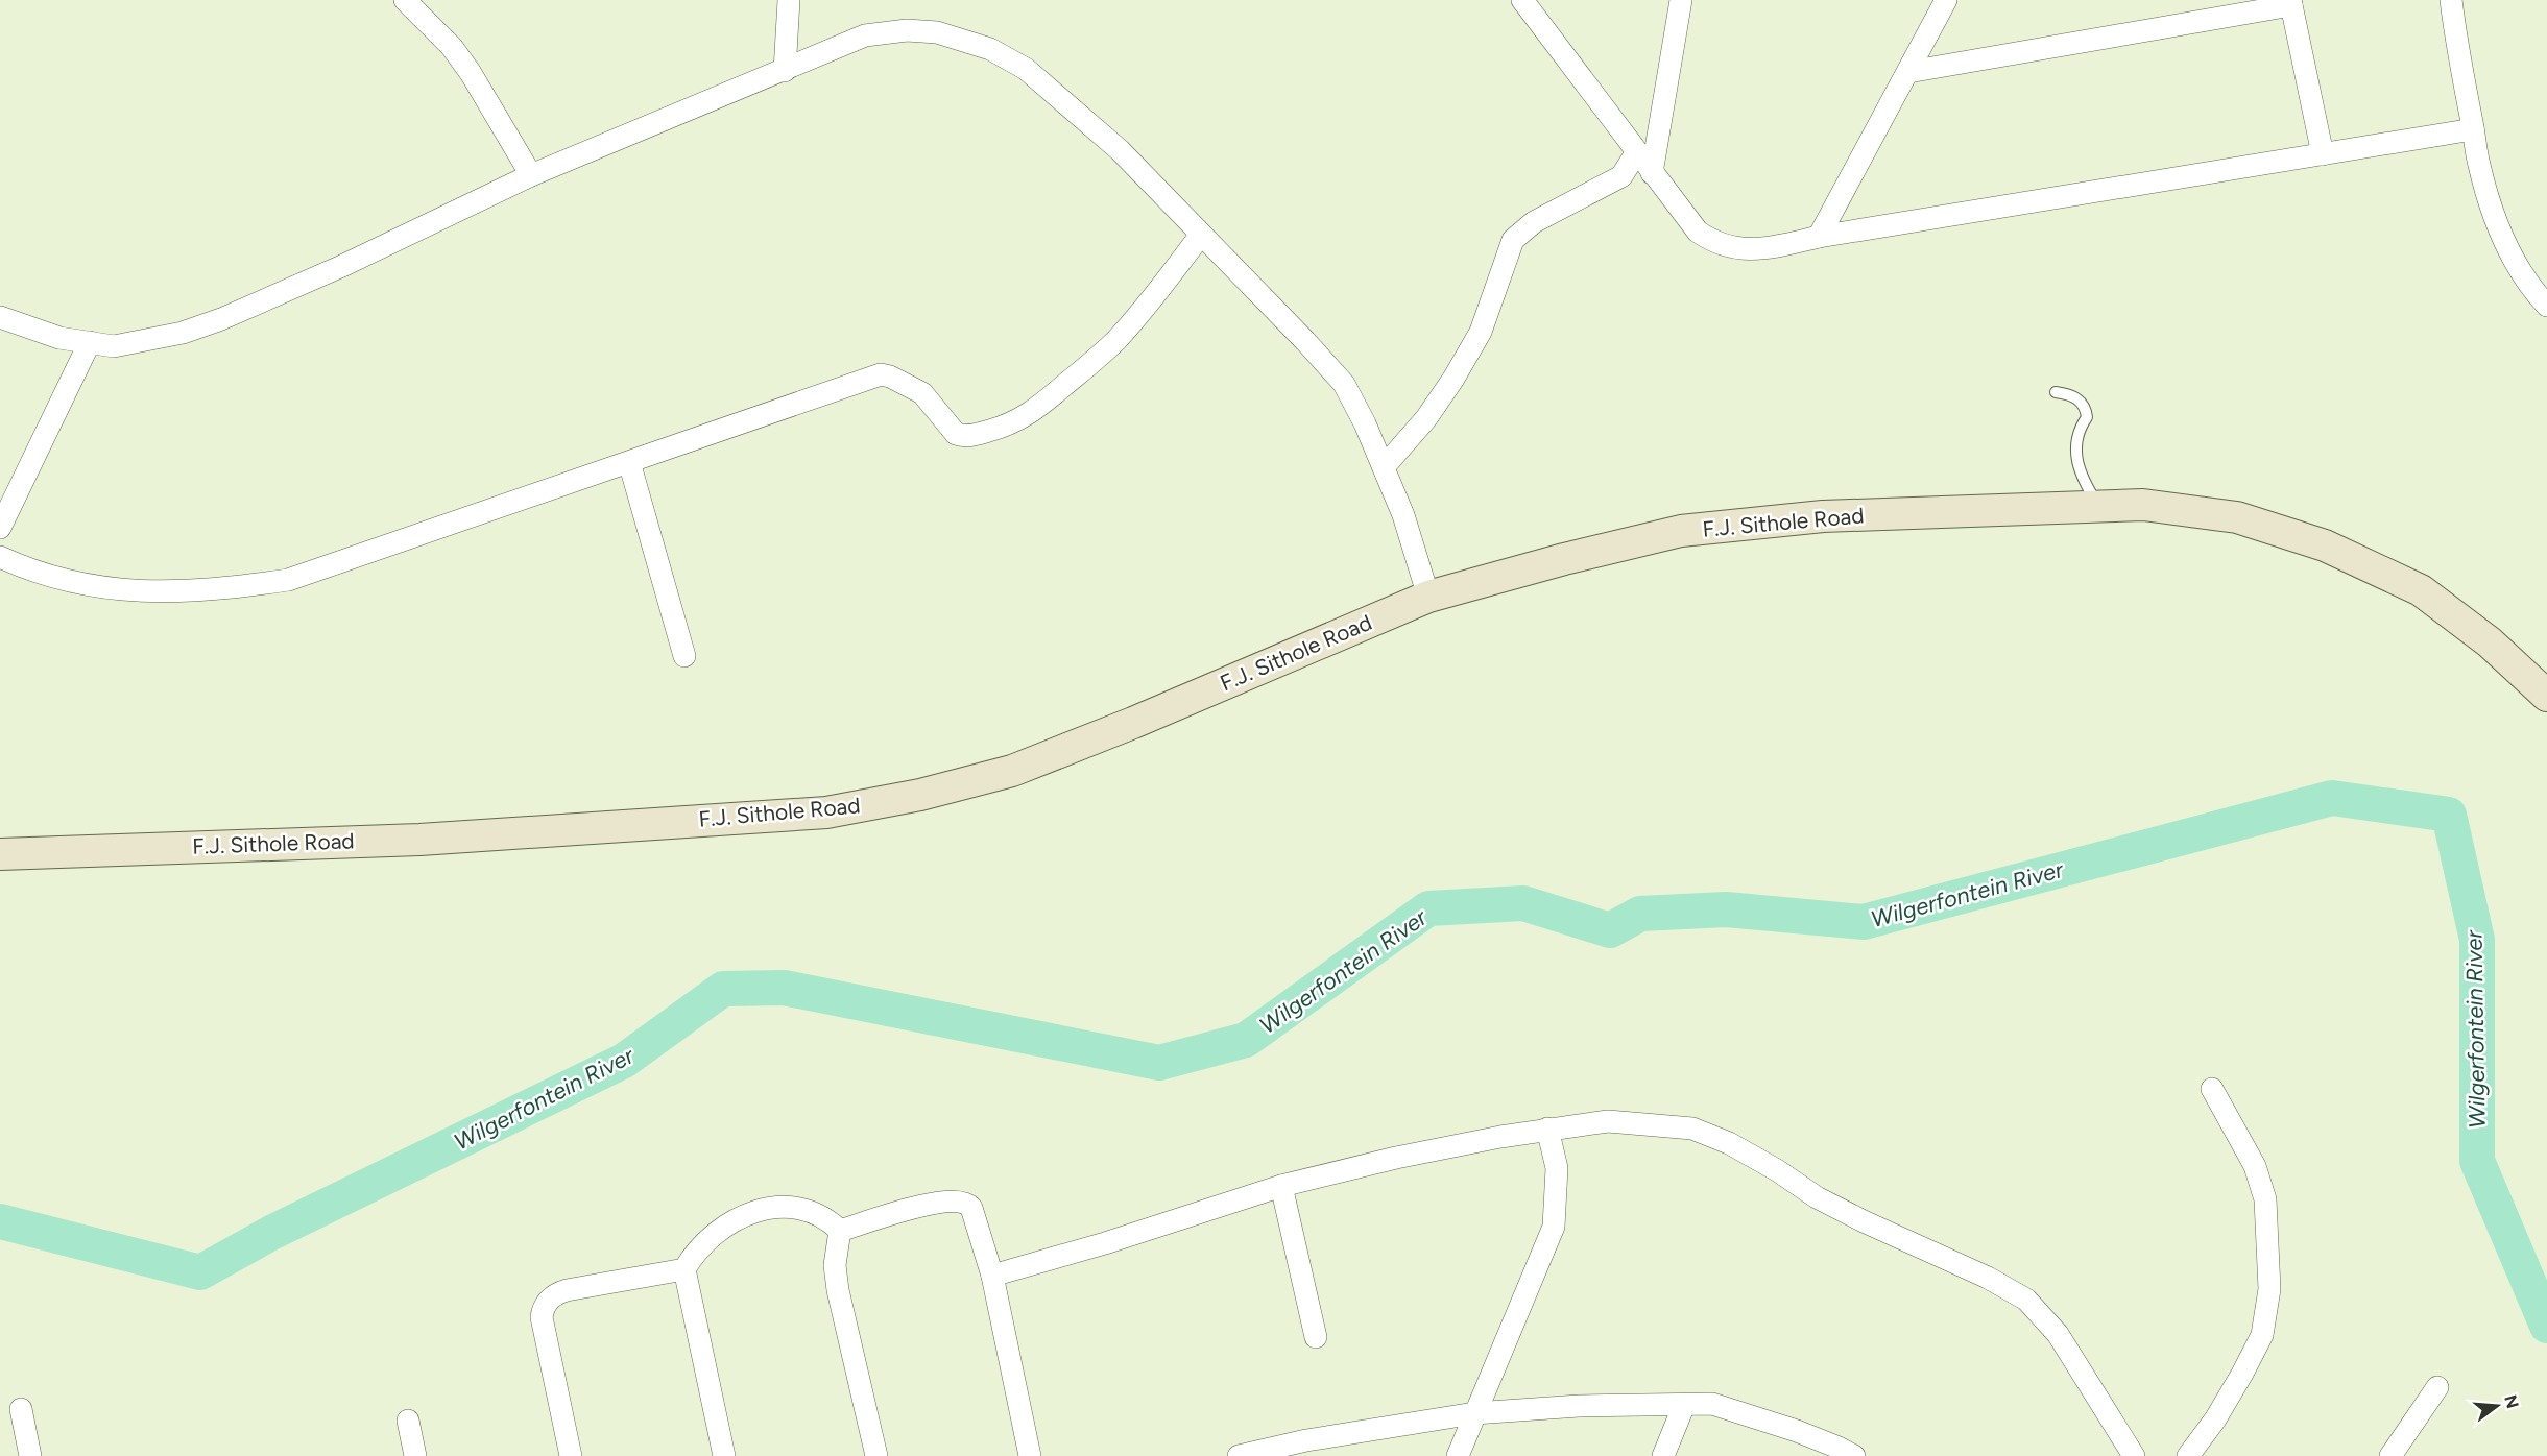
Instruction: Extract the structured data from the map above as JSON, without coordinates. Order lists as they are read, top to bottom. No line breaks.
{"streets":{"street":["F.J. Sithole Road"]},"water":["Wilgerfontein River"],"north":"right"}
